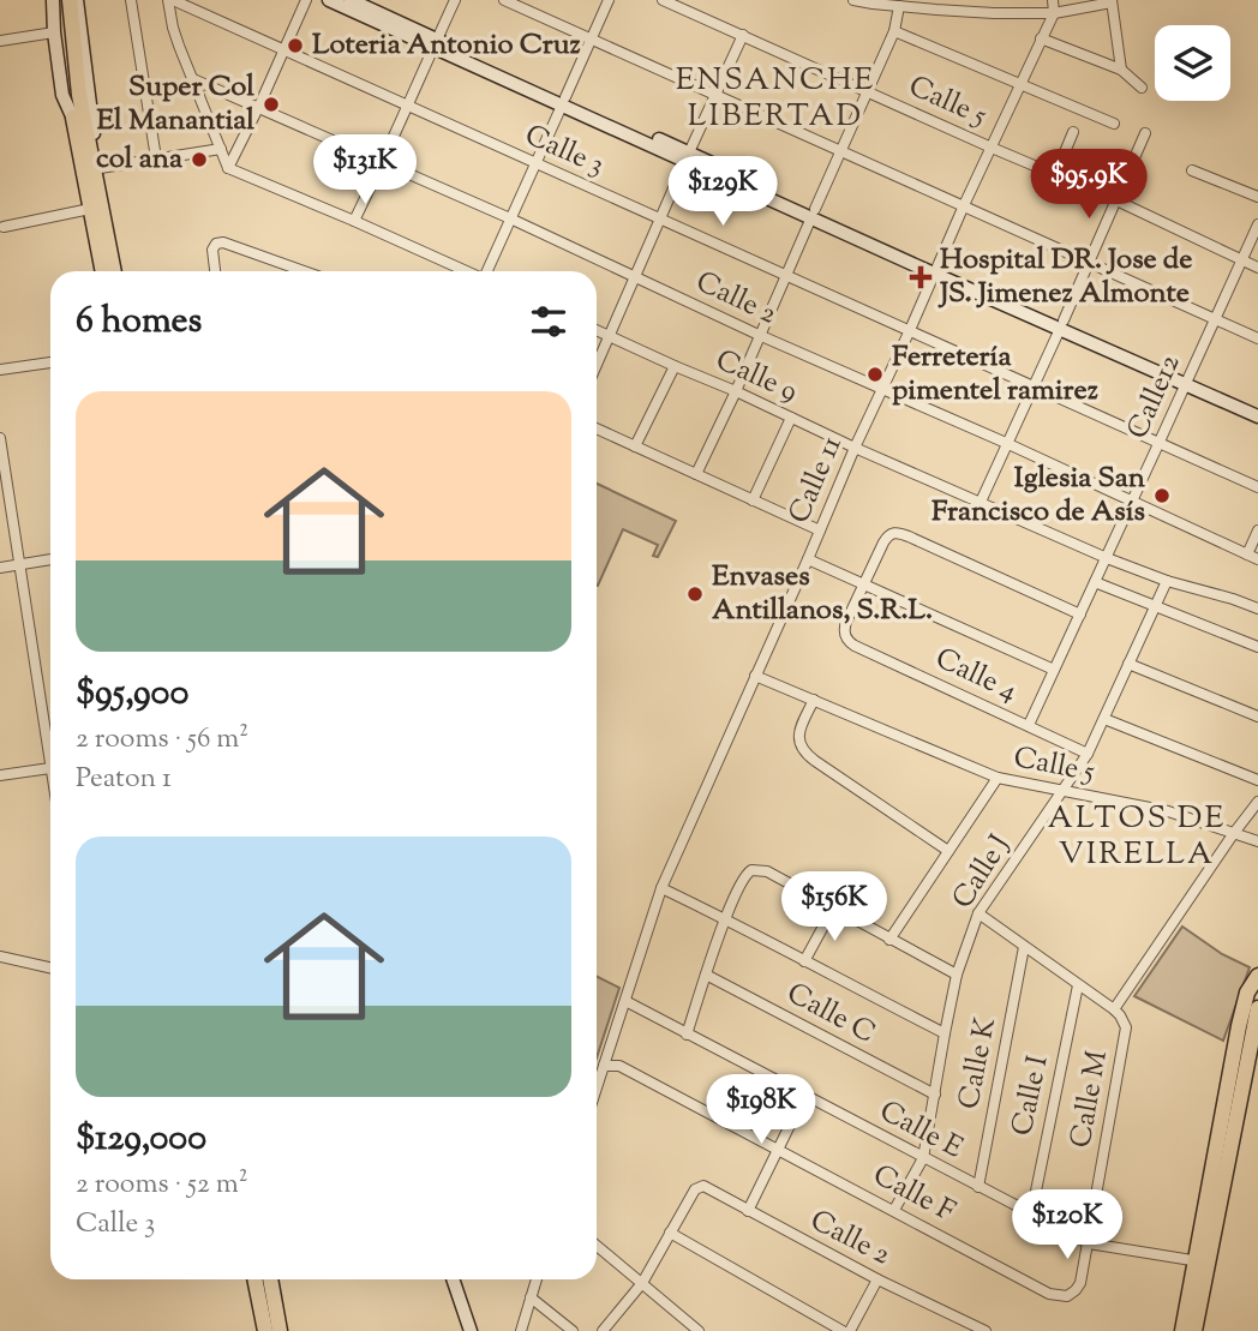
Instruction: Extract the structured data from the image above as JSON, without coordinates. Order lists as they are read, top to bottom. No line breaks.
{"streets":{"street":["Calle 5","Calle 3","Calle 2","Calle 9","Calle12","Calle 11","Calle 4","Calle J","Calle C","Calle K","Calle I","Calle M","Calle E","Calle F"]},"crossings":[["Calle 5","Calle12"],["Calle 5","Calle 11"],["Calle 5","Calle J"],["Calle 5","Calle M"],["Calle 3","Calle12"],["Calle 3","Calle 11"],["Calle 2","Calle12"],["Calle 2","Calle 11"],["Calle 9","Calle12"],["Calle 9","Calle 11"],["Calle 9","Calle J"],["Calle12","Calle 4"],["Calle 11","Calle E"],["Calle 11","Calle F"],["Calle 4","Calle J"],["Calle J","Calle C"],["Calle J","Calle M"],["Calle J","Calle E"],["Calle J","Calle F"],["Calle K","Calle M"],["Calle K","Calle E"],["Calle I","Calle M"],["Calle I","Calle E"],["Calle M","Calle E"],["Calle M","Calle F"]],"districts":["ENSANCHE LIBERTAD","ALTOS DE VIRELLA"],"places":{"other":["Loteria Antonio Cruz","Super Col El Manantial","col ana","Ferretería pimentel ramirez","Iglesia San Francisco de Asís","Envases Antillanos, S.R.L."],"health":["Hospital DR. Jose de JS. Jimenez Almonte"]},"page":{"price":["$131K","$95.9K","$129K","$156K","$198K","$120K"],"heading":"6 homes","list":[{"name":"$95,900","note":"2 rooms · 56 m² · Peaton 1"},{"name":"$129,000","note":"2 rooms · 52 m² · Calle 3"}]}}
